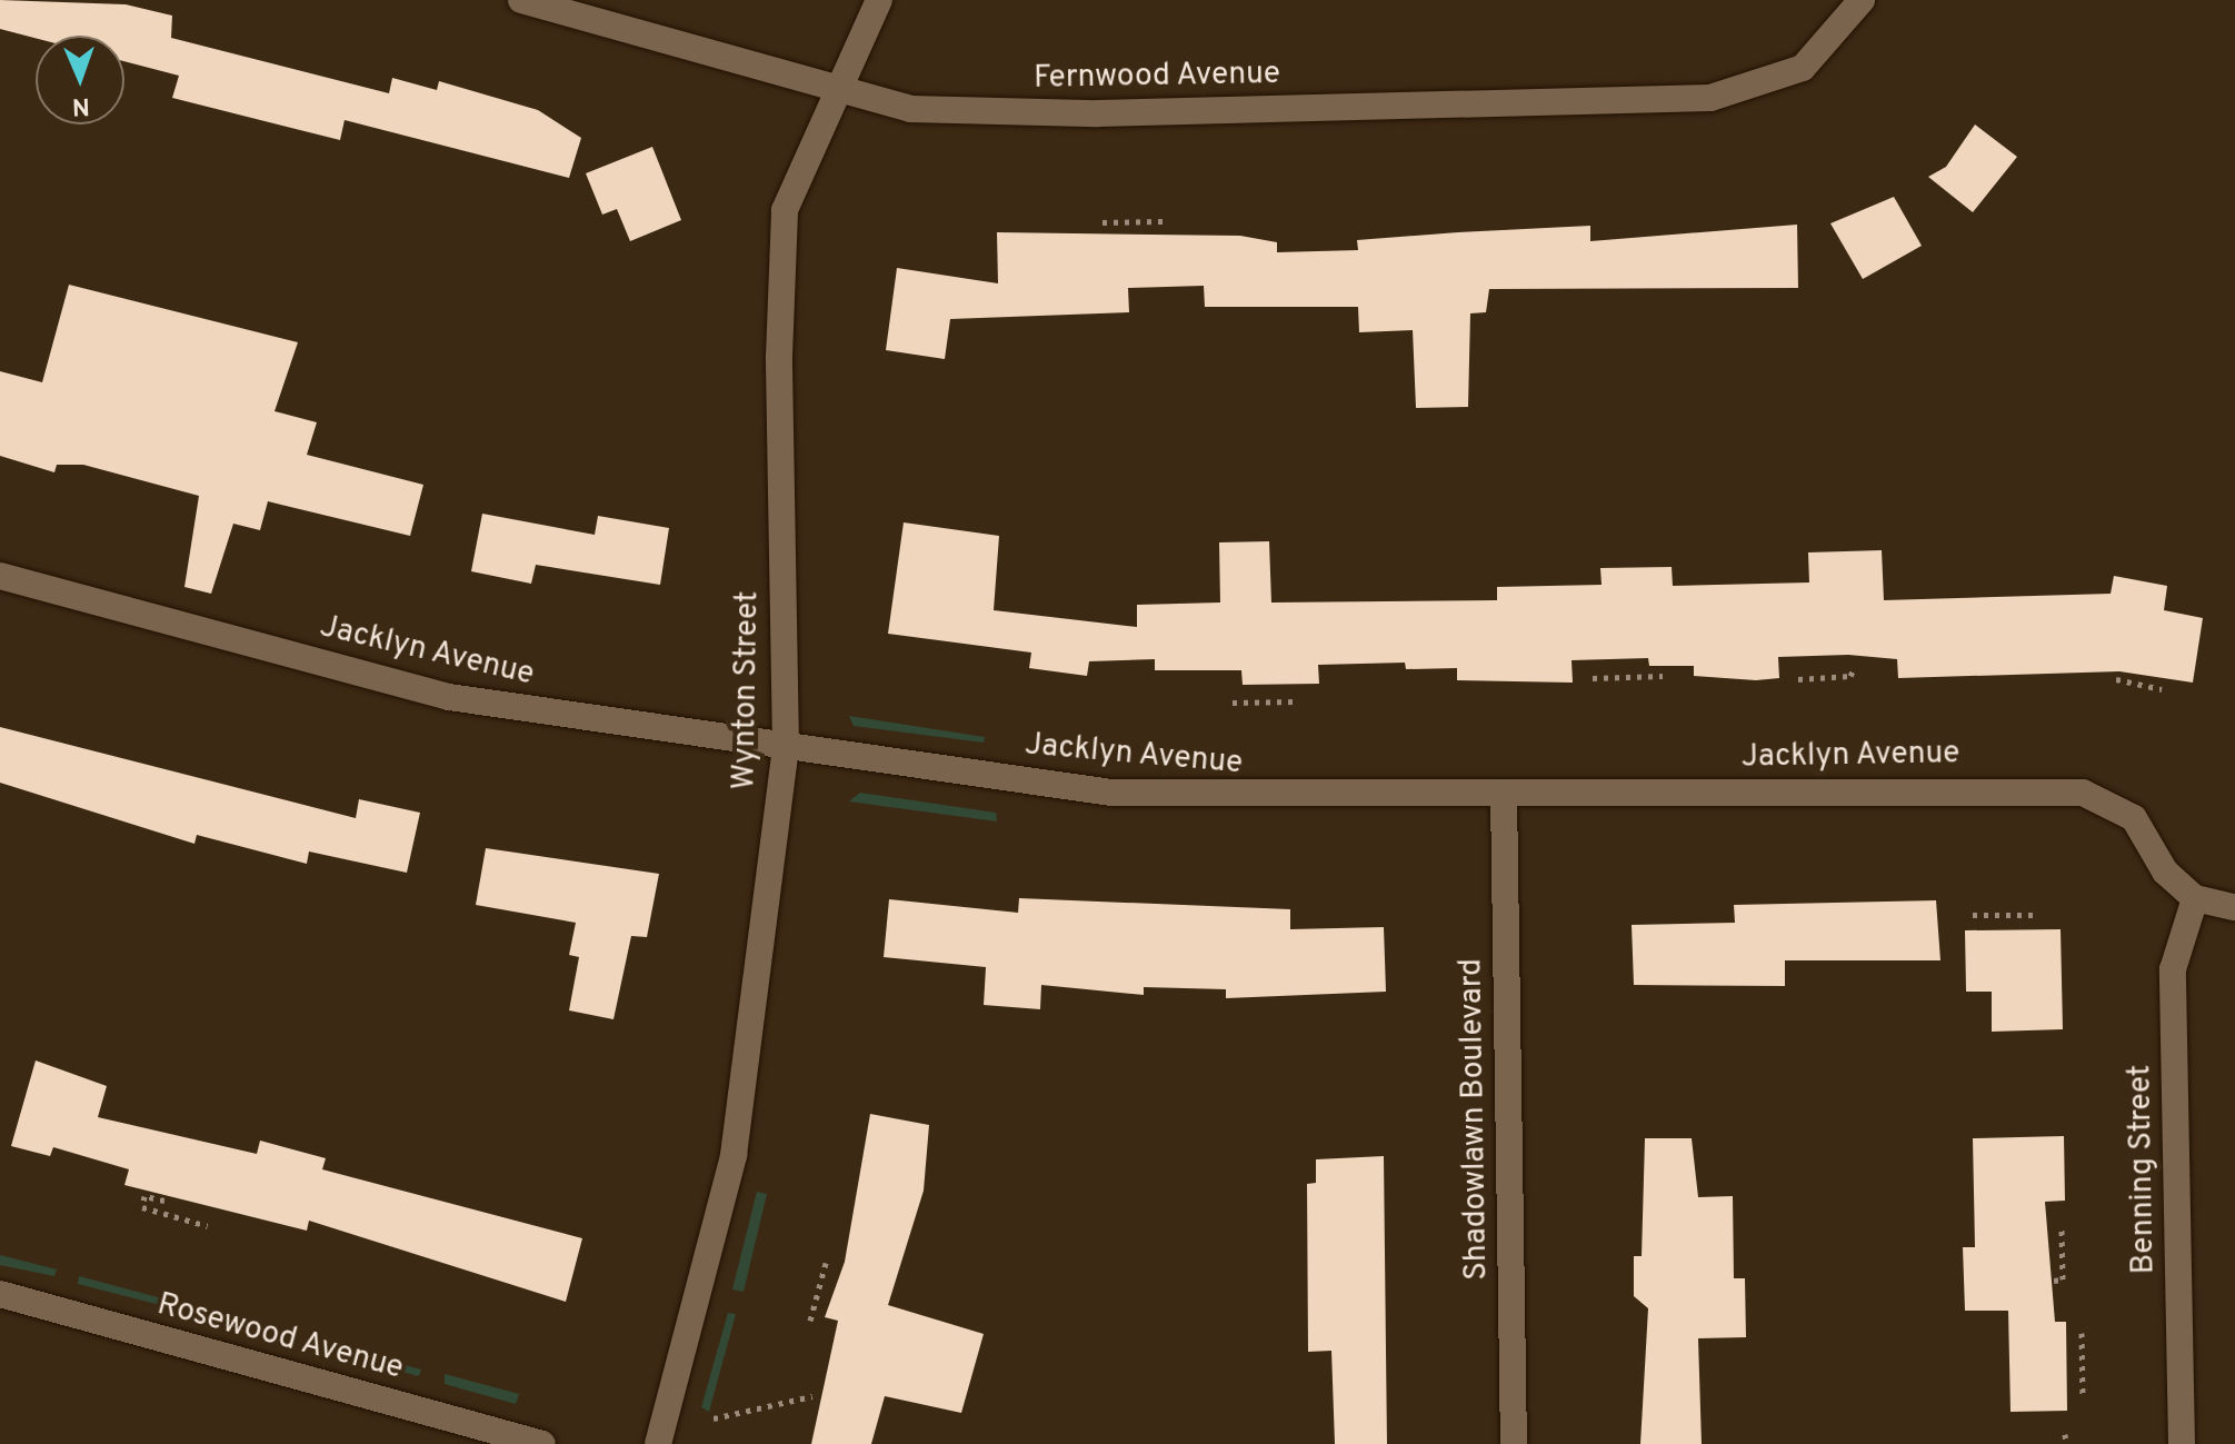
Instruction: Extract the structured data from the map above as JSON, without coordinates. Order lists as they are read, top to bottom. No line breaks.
{"streets":{"street":["Fernwood Avenue","Jacklyn Avenue","Wynton Street","Shadowlawn Boulevard","Benning Street","Rosewood Avenue"]},"crossings":[["Fernwood Avenue","Wynton Street"],["Jacklyn Avenue","Wynton Street"],["Jacklyn Avenue","Shadowlawn Boulevard"],["Jacklyn Avenue","Benning Street"]],"north":"bottom"}
